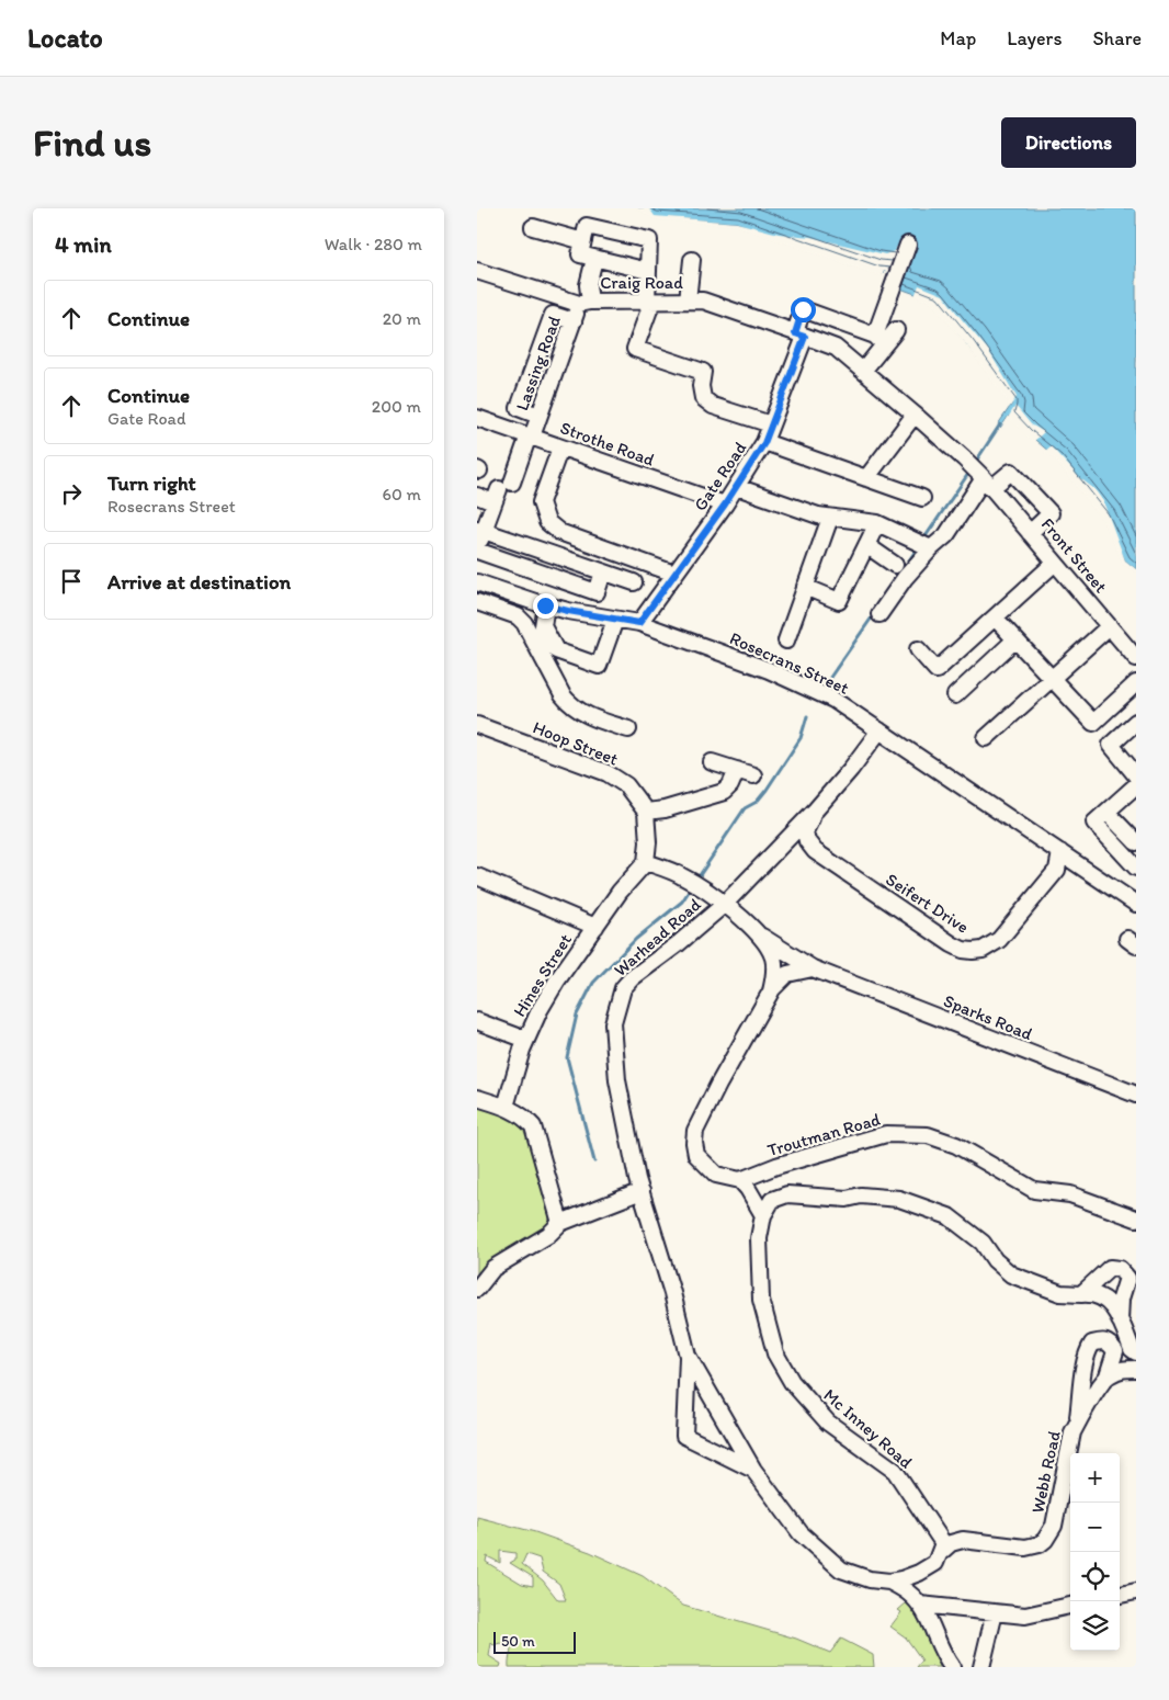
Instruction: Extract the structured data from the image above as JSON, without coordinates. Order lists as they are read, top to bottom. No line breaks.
{"streets":{"street":["Craig Road","Lassing Road","Strothe Road","Gate Road","Front Street","Rosecrans Street","Hoop Street","Seifert Drive","Warhead Road","Hines Street","Sparks Road","Troutman Road","Mc Inney Road","Webb Road"]},"crossings":[["Craig Road","Lassing Road"],["Craig Road","Gate Road"],["Craig Road","Front Street"],["Lassing Road","Strothe Road"],["Strothe Road","Gate Road"],["Gate Road","Rosecrans Street"],["Rosecrans Street","Seifert Drive"],["Rosecrans Street","Warhead Road"],["Seifert Drive","Warhead Road"],["Mc Inney Road","Webb Road"]],"scale_bar":"50 m","page":{"header":"Locato","nav":["Map","Layers","Share"],"buttons":"Directions","title":"Find us","heading":["4 min","Walk · 280 m"],"list":[["Continue","20 m"],["Continue","Gate Road","200 m"],["Turn right","Rosecrans Street","60 m"],"Arrive at destination"],"map_buttons":["+","−"],"scale":"50 m"}}
